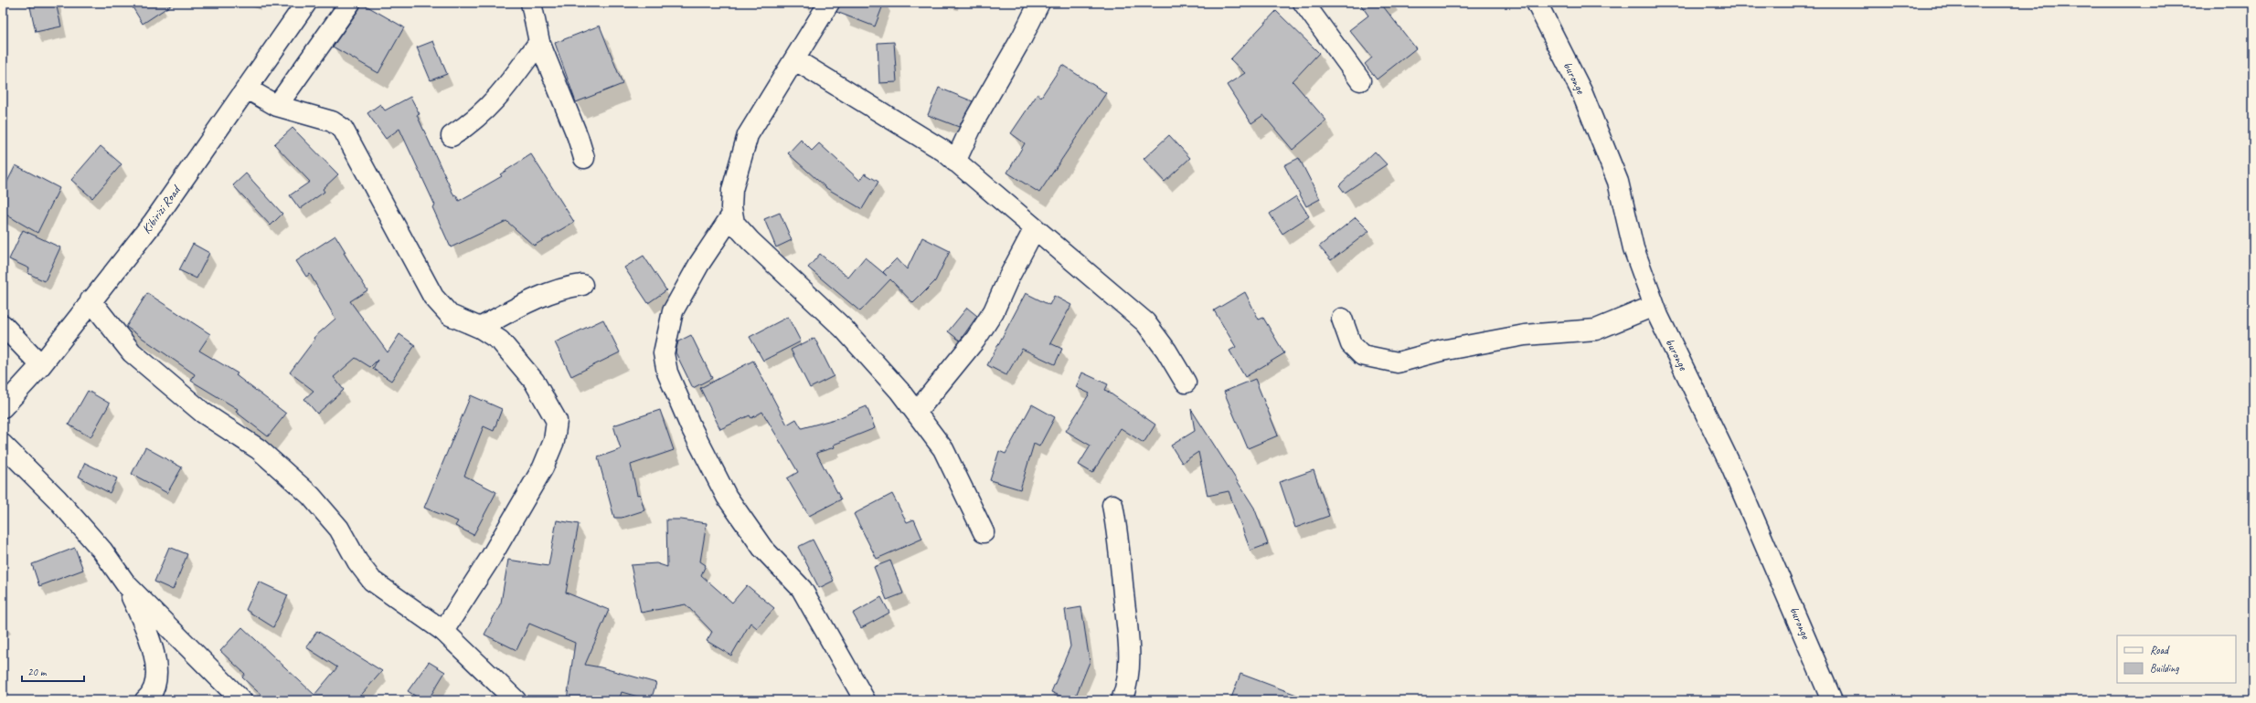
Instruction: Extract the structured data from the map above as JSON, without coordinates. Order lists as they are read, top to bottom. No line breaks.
{"streets":{"street":["buronge","Kibirizi Road"]},"legend":["Road","Building"],"scale_bar":"20 m"}
